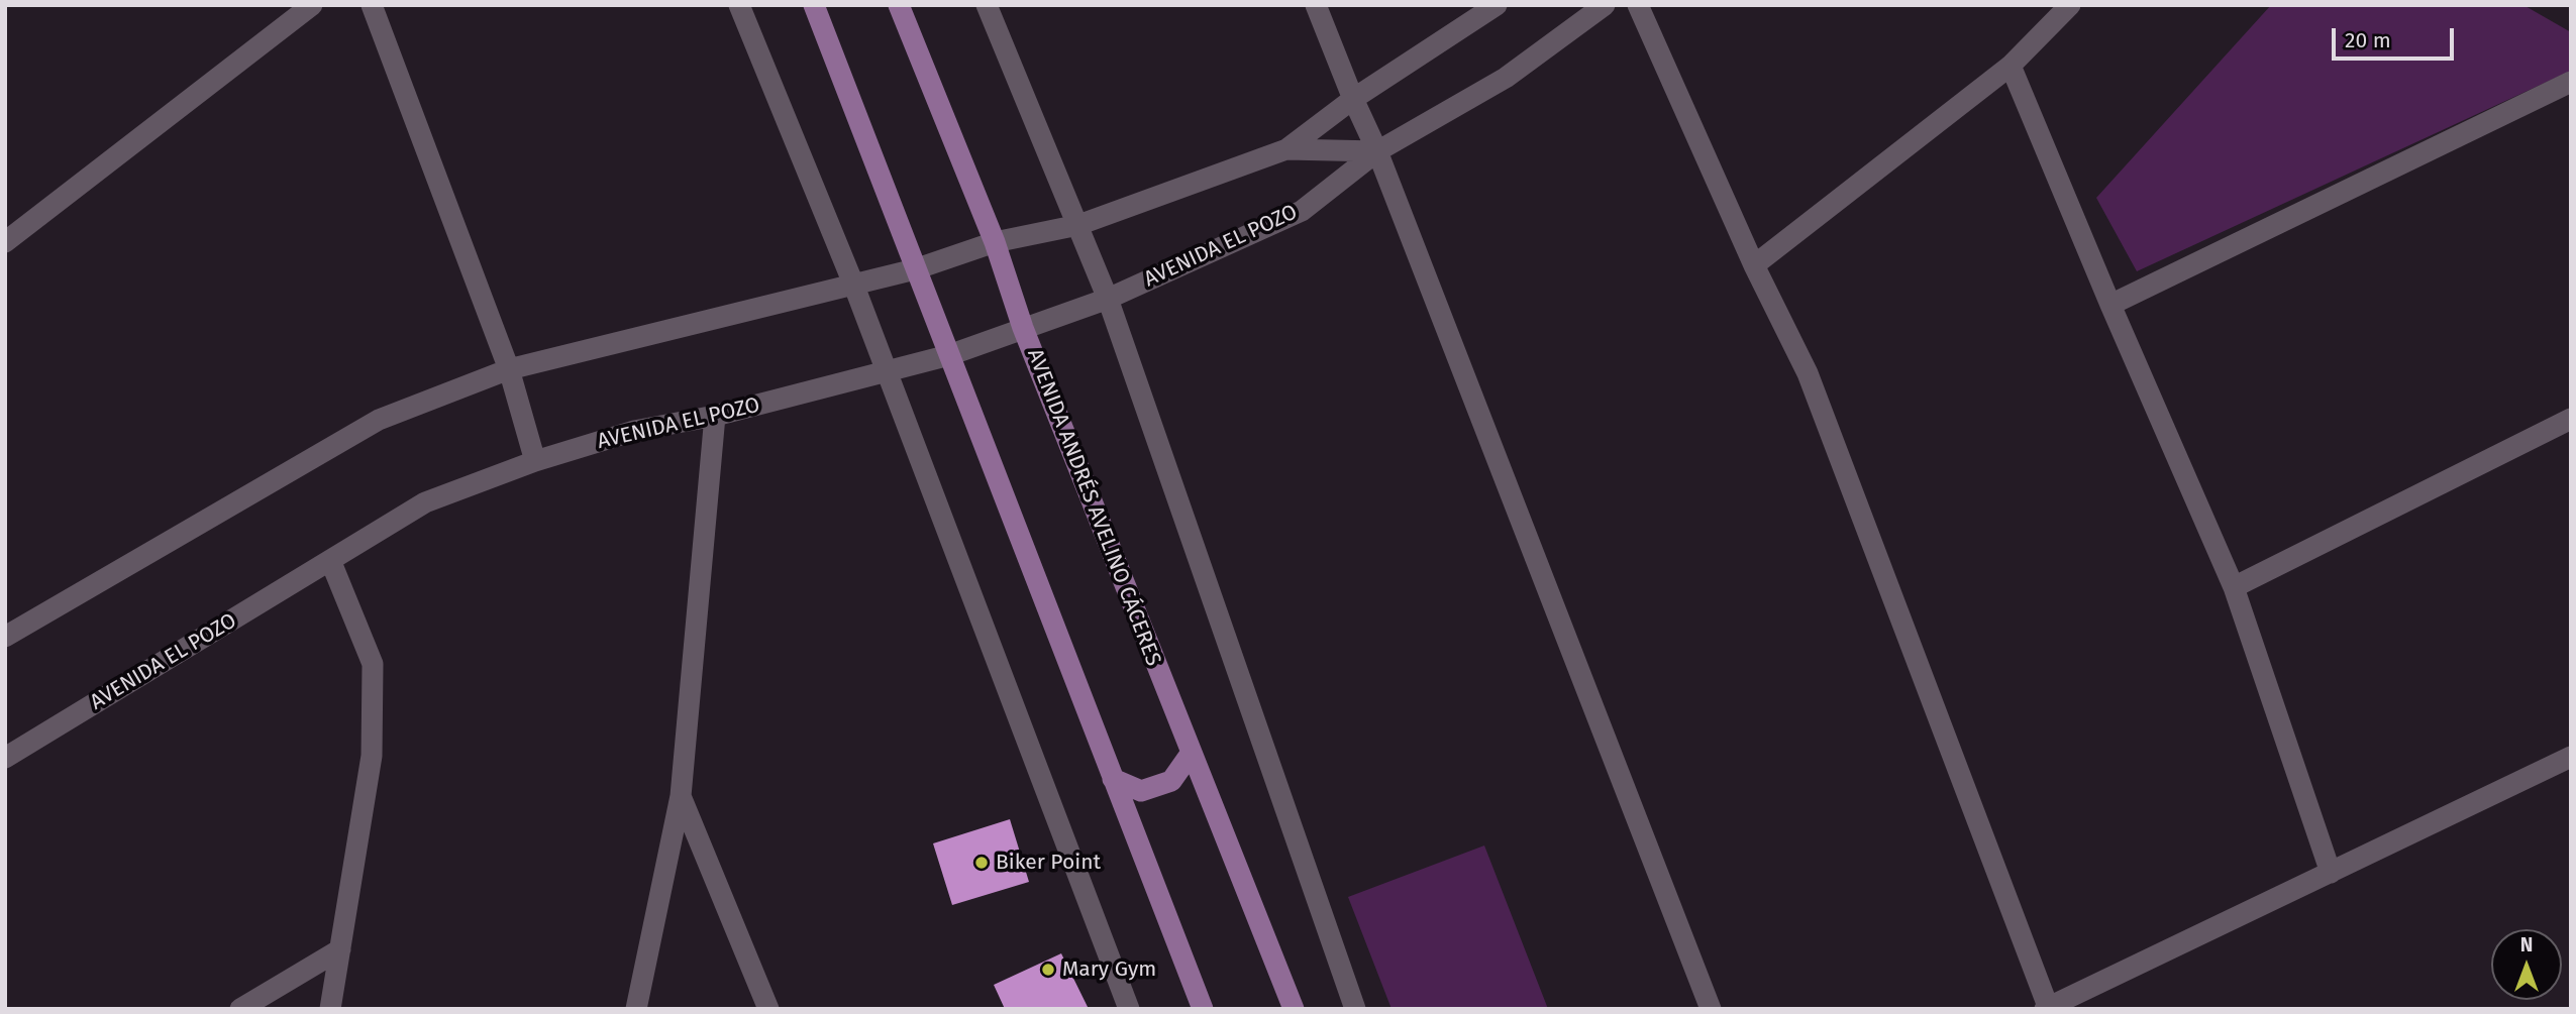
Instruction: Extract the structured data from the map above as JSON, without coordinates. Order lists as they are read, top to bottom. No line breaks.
{"streets":{"main road":["AVENIDA ANDRÉS AVELINO CÁCERES"],"street":["AVENIDA EL POZO"]},"crossings":[["AVENIDA EL POZO","AVENIDA ANDRÉS AVELINO CÁCERES"]],"places":["Biker Point","Mary Gym"],"scale_bar":"20 m","north":"top"}
